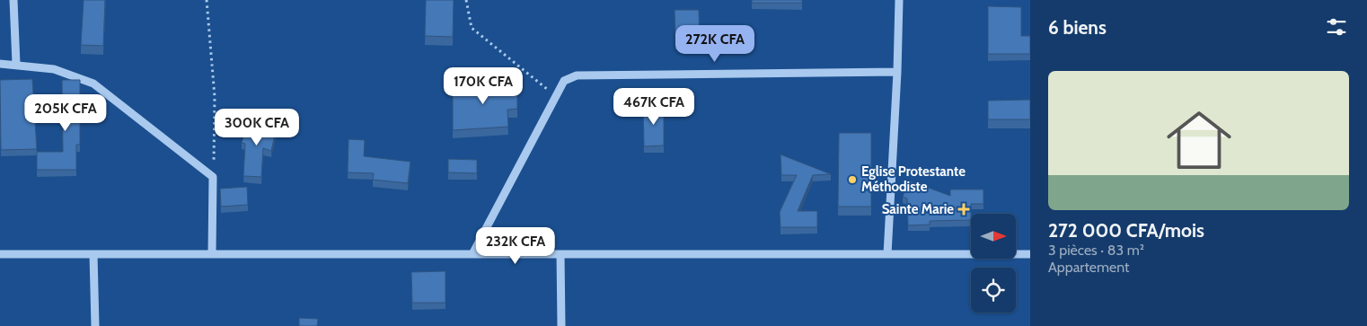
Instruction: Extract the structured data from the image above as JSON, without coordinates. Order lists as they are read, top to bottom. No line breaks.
{"places":{"other":["Eglise Protestante Méthodiste"],"health":["Sainte Marie"]},"north":"right","page":{"heading":"6 biens","price":["272K CFA","170K CFA","467K CFA","205K CFA","300K CFA","232K CFA"],"list":[{"name":"272 000 CFA/mois","note":"3 pièces · 83 m² · Appartement"}]}}
